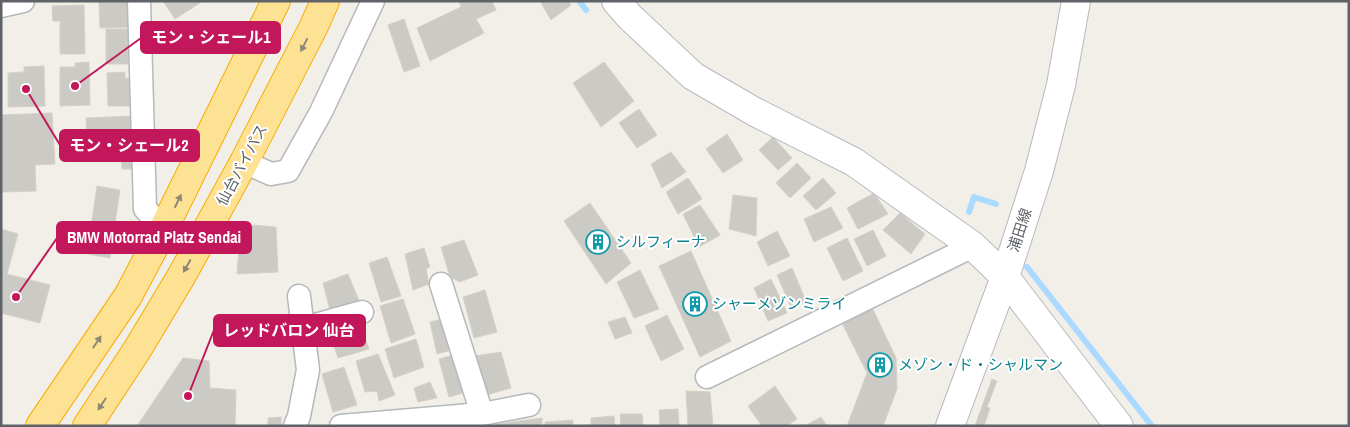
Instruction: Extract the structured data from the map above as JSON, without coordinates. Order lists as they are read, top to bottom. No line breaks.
{"streets":{"highway":["仙台バイパス"],"street":["浦田線"]},"places":{"other":["モン・シェール1","モン・シェール2","BMW Motorrad Platz Sendai","レッドバロン 仙台"],"building":["シルフィーナ","シャーメゾンミライ","メゾン・ド・シャルマン"]}}
